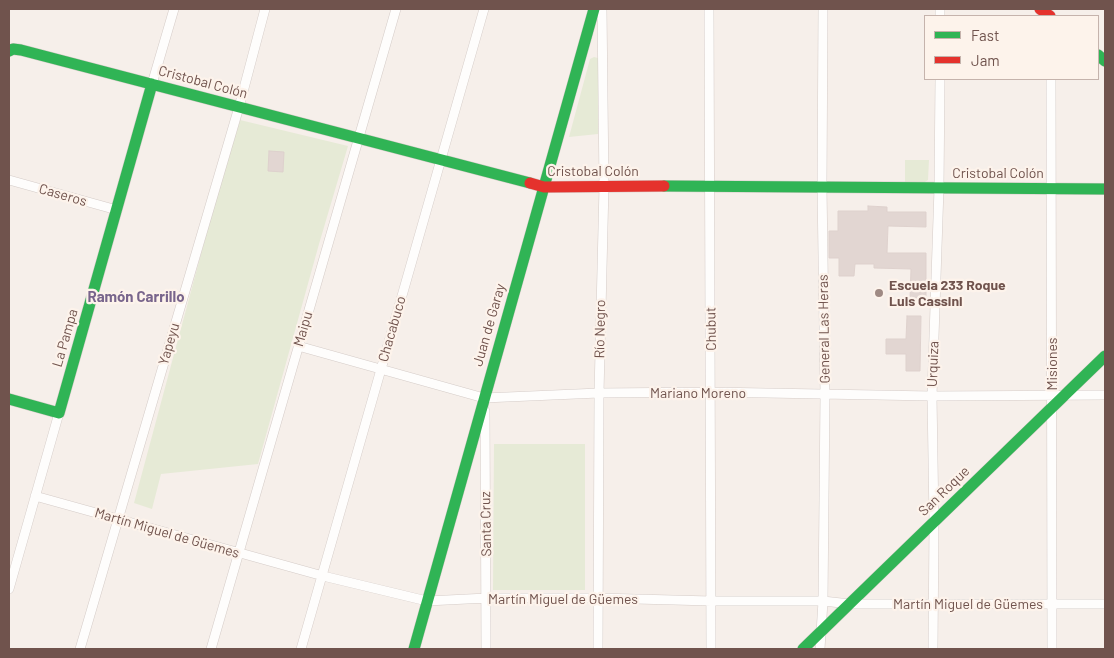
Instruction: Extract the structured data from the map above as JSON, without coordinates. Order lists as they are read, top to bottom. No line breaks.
{"streets":{"street":["Cristobal Colón","Caseros","Juan de Garay","Maipu","Chacabuco","Río Negro","Chubut","General Las Heras","La Pampa","Yapeyu","Urquiza","Misiones","Mariano Moreno","San Roque","Santa Cruz","Martín Miguel de Güemes"]},"crossings":[["Cristobal Colón","Juan de Garay"],["Cristobal Colón","Maipu"],["Cristobal Colón","Chacabuco"],["Cristobal Colón","Río Negro"],["Cristobal Colón","Chubut"],["Cristobal Colón","General Las Heras"],["Cristobal Colón","La Pampa"],["Cristobal Colón","Yapeyu"],["Cristobal Colón","Urquiza"],["Cristobal Colón","Misiones"],["Caseros","La Pampa"],["Juan de Garay","Mariano Moreno"],["Juan de Garay","Santa Cruz"],["Juan de Garay","Martín Miguel de Güemes"],["Maipu","Mariano Moreno"],["Maipu","Martín Miguel de Güemes"],["Chacabuco","Mariano Moreno"],["Chacabuco","Martín Miguel de Güemes"],["Río Negro","Mariano Moreno"],["Río Negro","Martín Miguel de Güemes"],["Chubut","Mariano Moreno"],["Chubut","Martín Miguel de Güemes"],["General Las Heras","Mariano Moreno"],["General Las Heras","San Roque"],["General Las Heras","Martín Miguel de Güemes"],["La Pampa","Martín Miguel de Güemes"],["Yapeyu","Martín Miguel de Güemes"],["Urquiza","Mariano Moreno"],["Urquiza","San Roque"],["Urquiza","Martín Miguel de Güemes"],["Misiones","Mariano Moreno"],["Misiones","San Roque"],["Misiones","Martín Miguel de Güemes"],["Mariano Moreno","San Roque"],["Mariano Moreno","Santa Cruz"],["San Roque","Martín Miguel de Güemes"],["Santa Cruz","Martín Miguel de Güemes"]],"districts":["Ramón Carrillo"],"places":["Escuela 233 Roque Luis Cassini"],"legend":["Fast","Jam"]}
